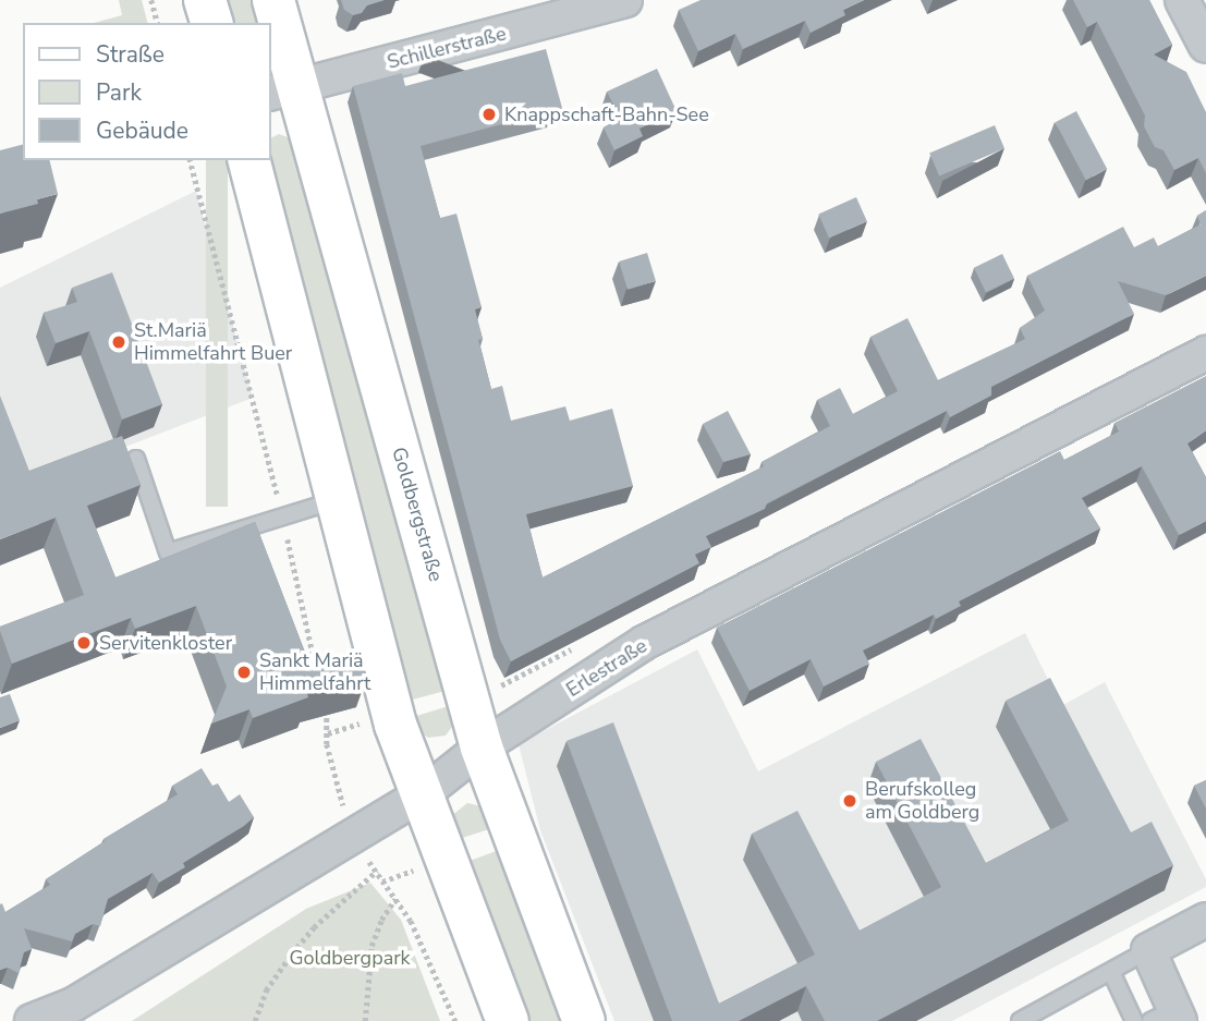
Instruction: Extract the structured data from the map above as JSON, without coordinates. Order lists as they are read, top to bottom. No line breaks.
{"streets":{"street":["Schillerstraße","Goldbergstraße","Erlestraße"]},"crossings":[["Schillerstraße","Goldbergstraße"],["Goldbergstraße","Erlestraße"]],"parks":["Goldbergpark"],"places":["Knappschaft-Bahn-See","St.Mariä Himmelfahrt Buer","Servitenkloster","Sankt Mariä Himmelfahrt","Berufskolleg am Goldberg"],"legend":["Straße","Park","Gebäude"]}
